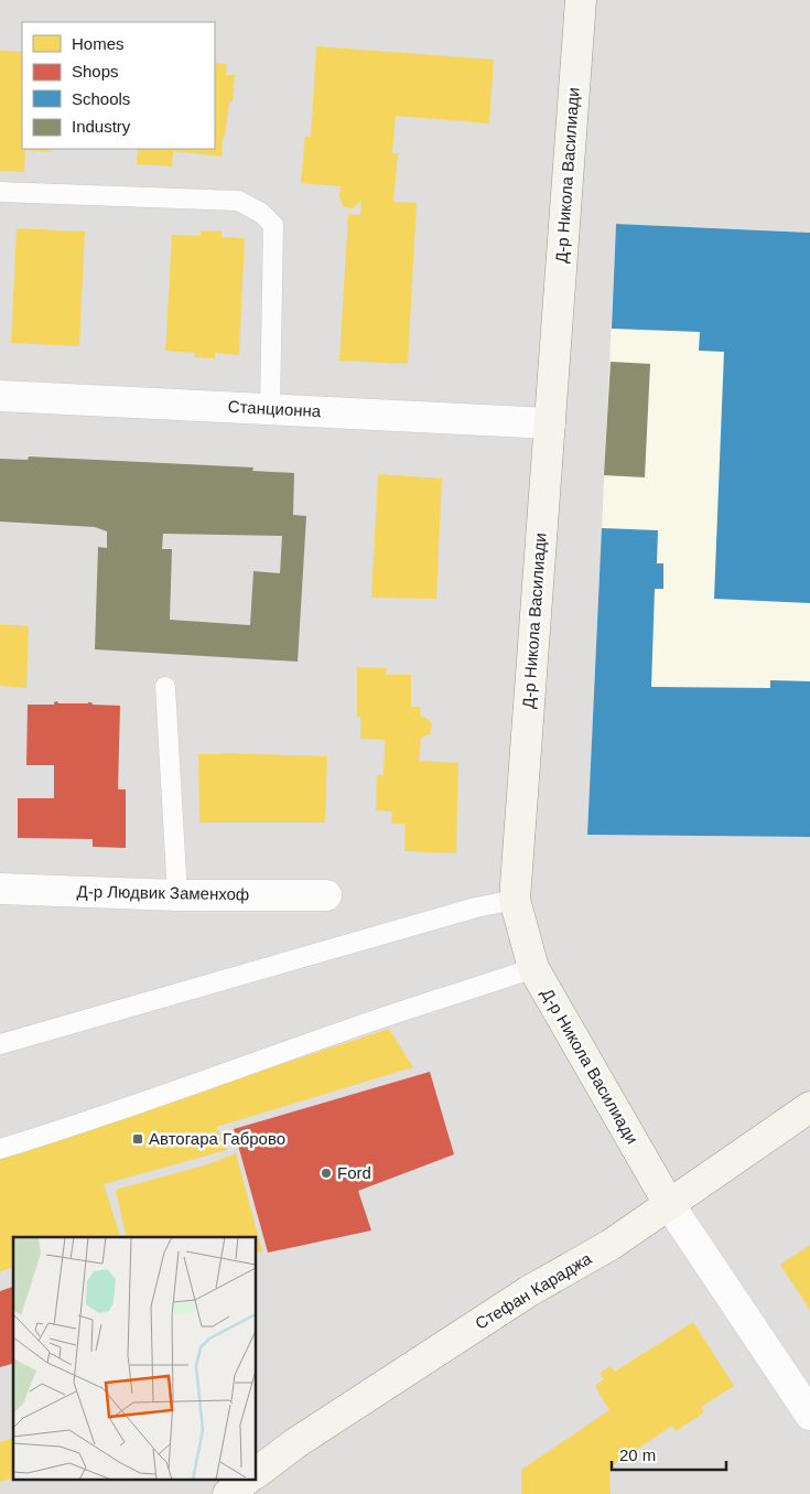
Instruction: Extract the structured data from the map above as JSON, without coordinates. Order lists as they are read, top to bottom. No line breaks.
{"streets":{"street":["Д-р Никола Василиади","Станционна","Д-р Людвик Заменхоф","Стефан Караджа"]},"crossings":[["Д-р Никола Василиади","Станционна"],["Д-р Никола Василиади","Стефан Караджа"]],"places":{"transit":["Автогара Габрово"],"other":["Ford"]},"legend":["Homes","Shops","Schools","Industry"],"scale_bar":"20 m"}
